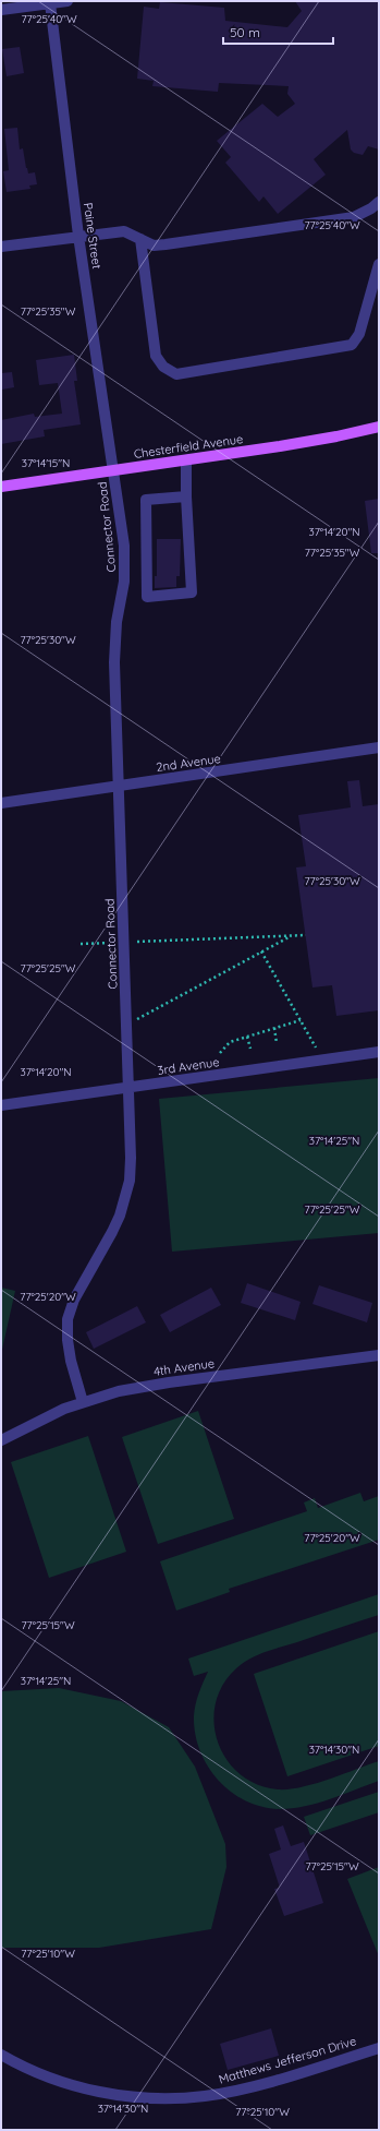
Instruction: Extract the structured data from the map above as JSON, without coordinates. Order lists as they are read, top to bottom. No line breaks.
{"streets":{"main road":["Chesterfield Avenue"],"street":["Paine Street","Connector Road","2nd Avenue","3rd Avenue","4th Avenue","Matthews Jefferson Drive"]},"crossings":[["Paine Street","Chesterfield Avenue"],["Paine Street","Connector Road"],["Chesterfield Avenue","Connector Road"],["Connector Road","2nd Avenue"],["Connector Road","3rd Avenue"],["Connector Road","4th Avenue"]],"scale_bar":"50 m","coordinates":["77°25'40\"W","77°25'35\"W","37°14'15\"N","37°14'20\"N","77°25'30\"W","77°25'25\"W","37°14'25\"N","77°25'20\"W","77°25'15\"W","37°14'30\"N","77°25'10\"W"]}
